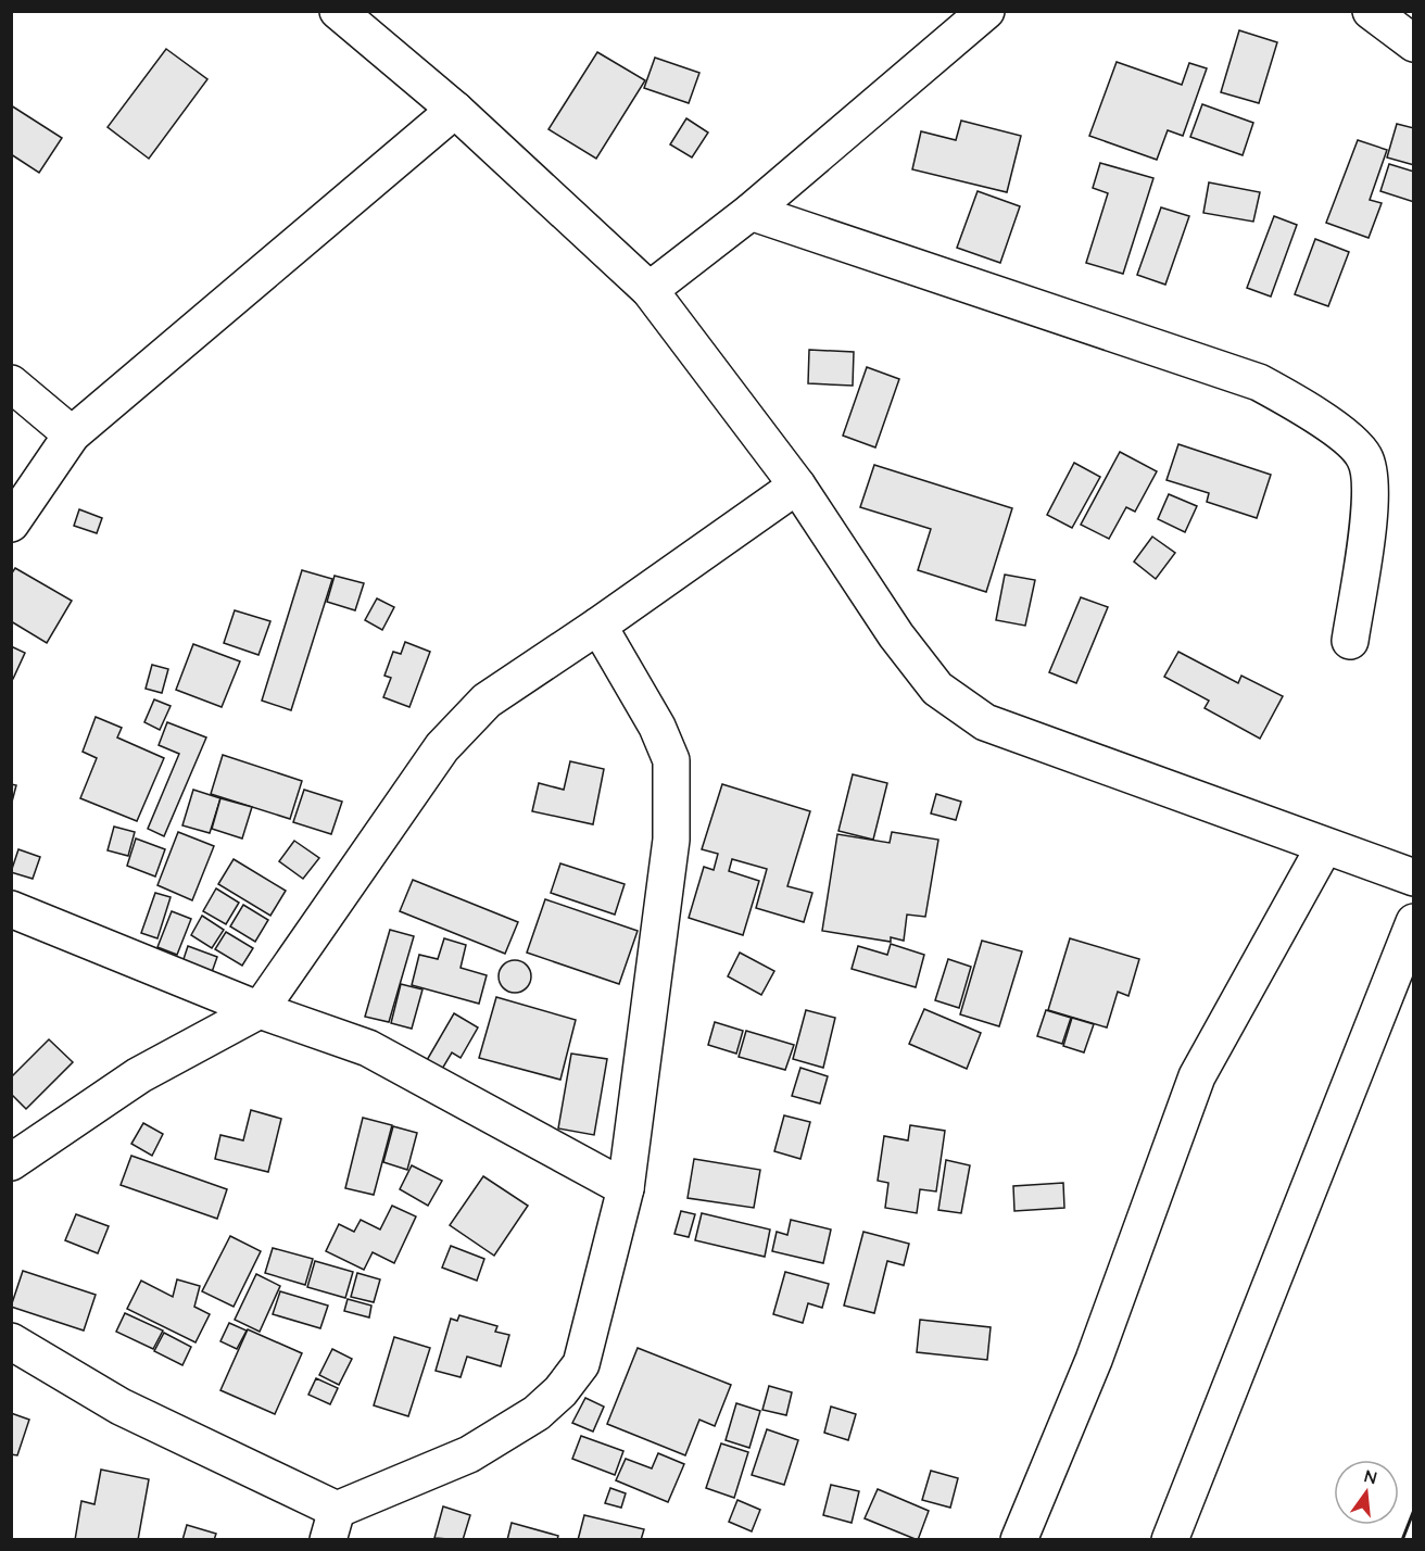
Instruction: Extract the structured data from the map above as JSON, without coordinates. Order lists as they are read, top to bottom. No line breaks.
{"north":"top"}
